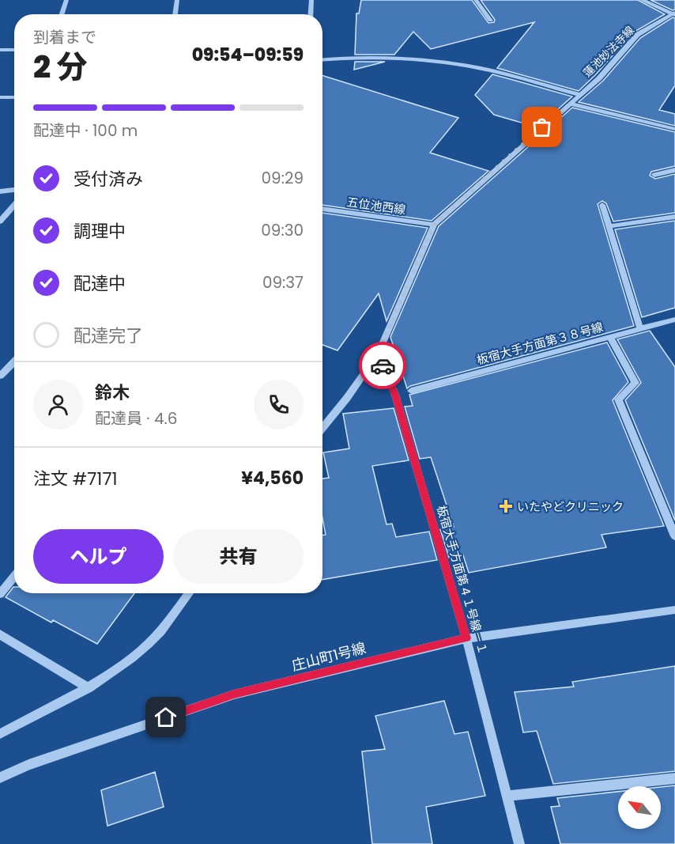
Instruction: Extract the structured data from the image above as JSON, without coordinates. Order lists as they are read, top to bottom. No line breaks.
{"streets":{"street":["蓮池妙法寺線","五位池西線","板宿大手方面第３８号線","板宿大手方面第４１号線－１","庄山町1号線"]},"crossings":[["蓮池妙法寺線","五位池西線"],["板宿大手方面第４１号線－１","庄山町1号線"]],"places":{"health":["いたやどクリニック"]},"north":"top left","page":{"heading":["2 分","到着まで","09:54–09:59"],"panel":["鈴木","配達員 · 4.6","注文 #7171","¥4,560"],"bar":"配達中 · 100 m","list":[["受付済み","09:29"],["調理中","09:30"],["配達中","09:37"],"配達完了"],"buttons":["ヘルプ","共有"]}}
